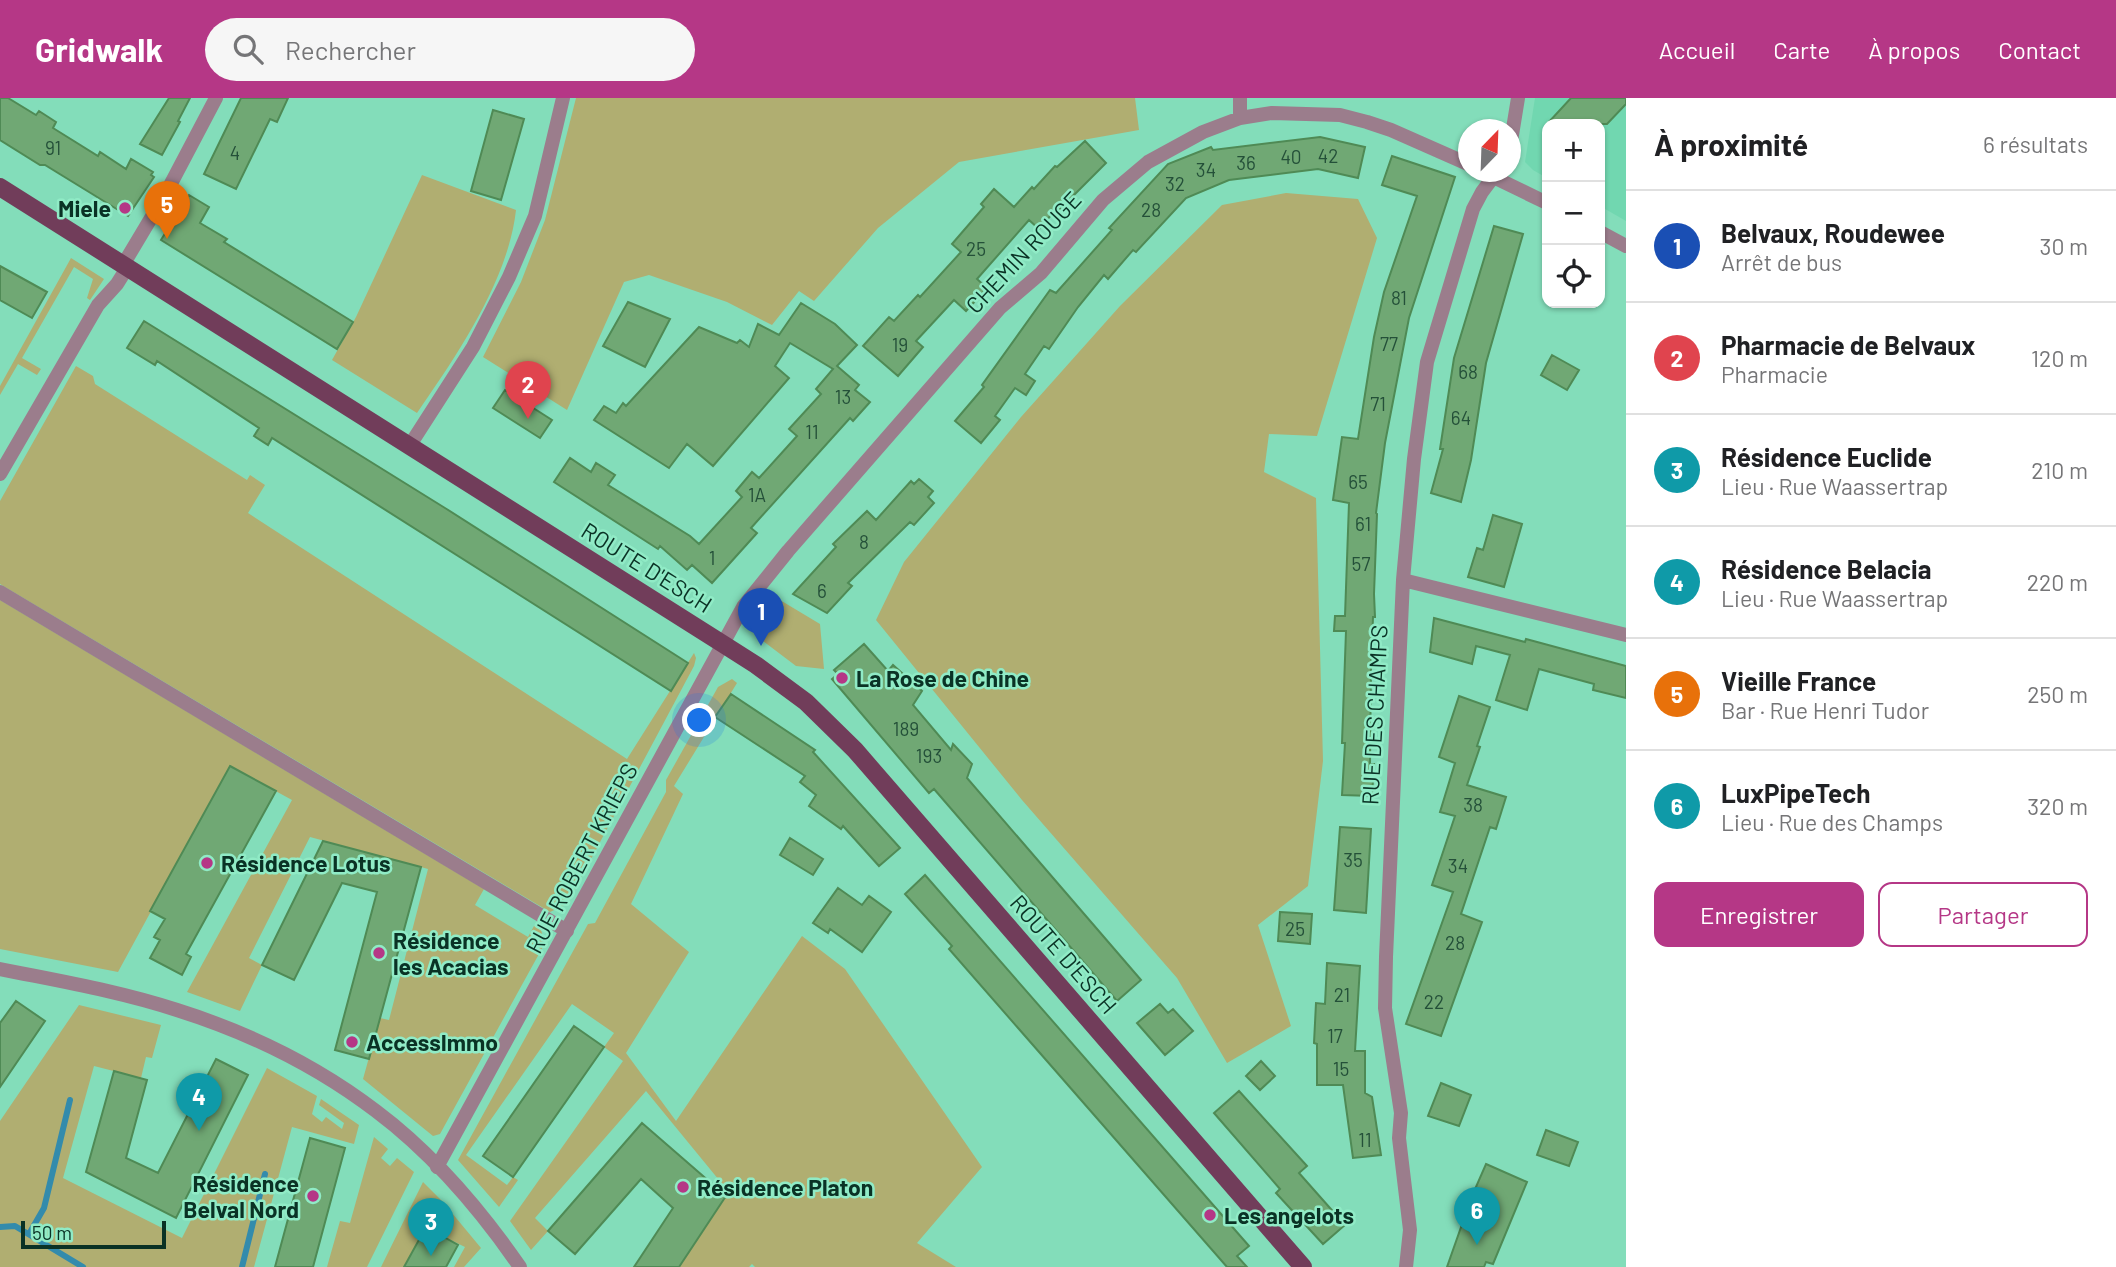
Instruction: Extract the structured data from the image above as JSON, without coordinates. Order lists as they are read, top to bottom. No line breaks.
{"streets":{"main road":["ROUTE D'ESCH"],"street":["CHEMIN ROUGE","RUE DES CHAMPS","RUE ROBERT KRIEPS"]},"crossings":[["CHEMIN ROUGE","ROUTE D'ESCH"],["CHEMIN ROUGE","RUE ROBERT KRIEPS"],["ROUTE D'ESCH","RUE ROBERT KRIEPS"]],"places":["Miele","La Rose de Chine","Résidence Lotus","Résidence les Acacias","AccessImmo","Résidence Platon","Résidence Belval Nord","Les angelots"],"house_numbers":["91","4","42","40","36","34","32","28","25","81","77","19","68","13","71","64","11","65","1A","61","8","1","57","6","189","193","38","35","34","25","28","21","22","17","15","11"],"scale_bar":"50 m","north":"top right","page":{"header":"Gridwalk","search":"Rechercher","nav":["Accueil","Carte","À propos","Contact"],"heading":["À proximité","6 résultats"],"map_buttons":["+","−"],"pins":["5","2","1","4","6","3"],"list":[{"mark":"1","name":"Belvaux, Roudewee","note":"Arrêt de bus","value":"30 m"},{"mark":"2","name":"Pharmacie de Belvaux","note":"Pharmacie","value":"120 m"},{"mark":"3","name":"Résidence Euclide","note":"Lieu · Rue Waassertrap","value":"210 m"},{"mark":"4","name":"Résidence Belacia","note":"Lieu · Rue Waassertrap","value":"220 m"},{"mark":"5","name":"Vieille France","note":"Bar · Rue Henri Tudor","value":"250 m"},{"mark":"6","name":"LuxPipeTech","note":"Lieu · Rue des Champs","value":"320 m"}],"buttons":["Enregistrer","Partager"],"scale":"50 m"}}
